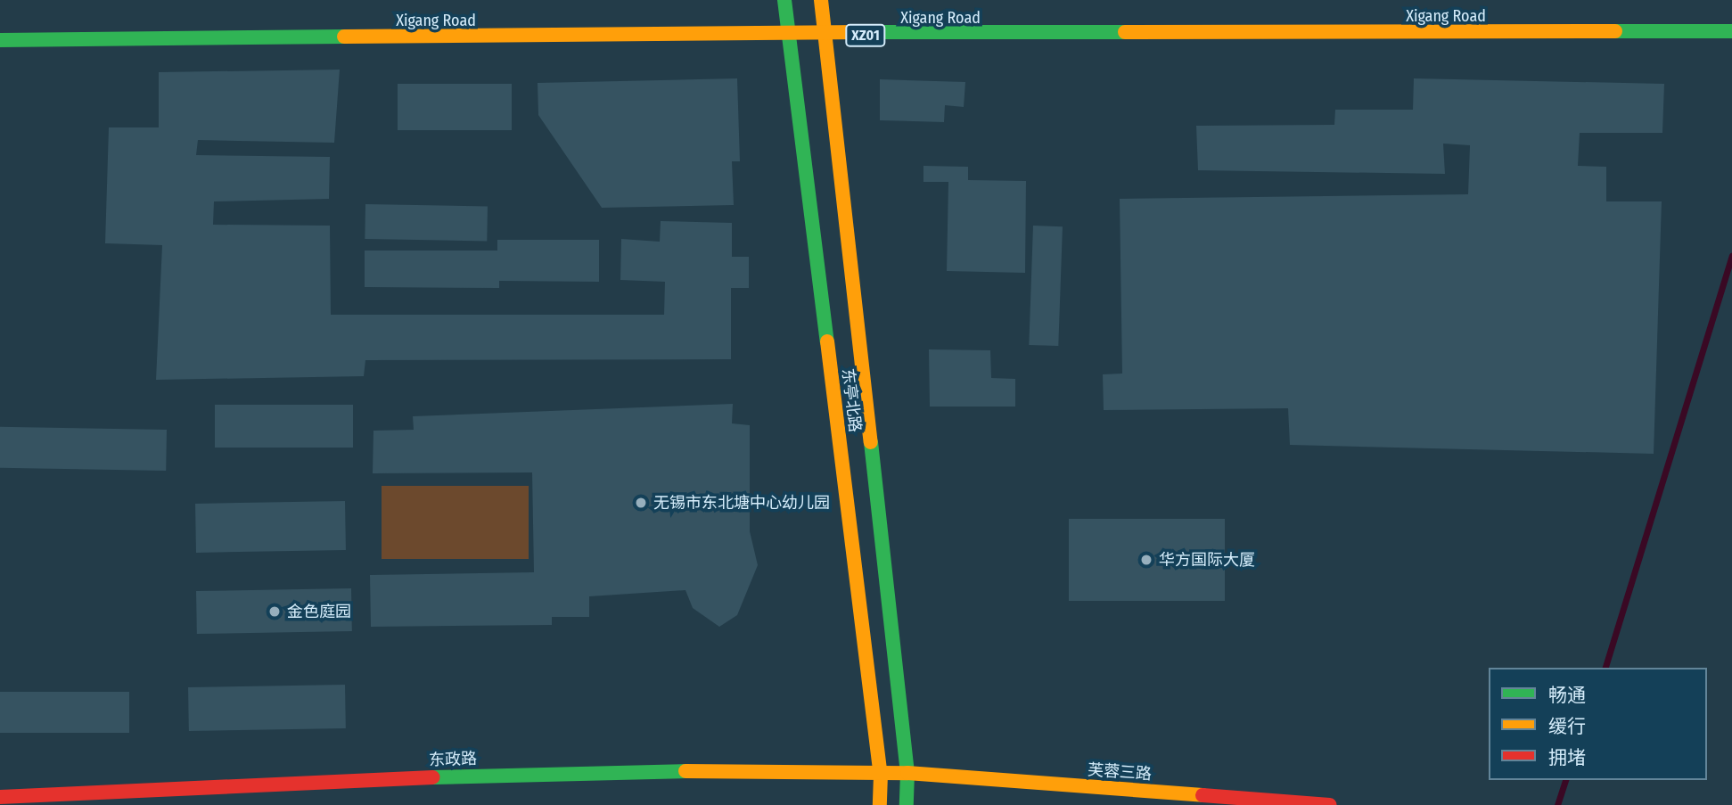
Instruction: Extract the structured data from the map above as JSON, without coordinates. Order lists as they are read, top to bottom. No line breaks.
{"streets":{"main road":["Xigang Road","XZ01","东亭北路","东政路","芙蓉三路"]},"crossings":[["Xigang Road","东亭北路"],["东亭北路","东政路"],["东亭北路","芙蓉三路"],["东政路","芙蓉三路"]],"places":["无锡市东北塘中心幼儿园","华方国际大厦","金色庭园"],"legend":["畅通","缓行","拥堵"]}
